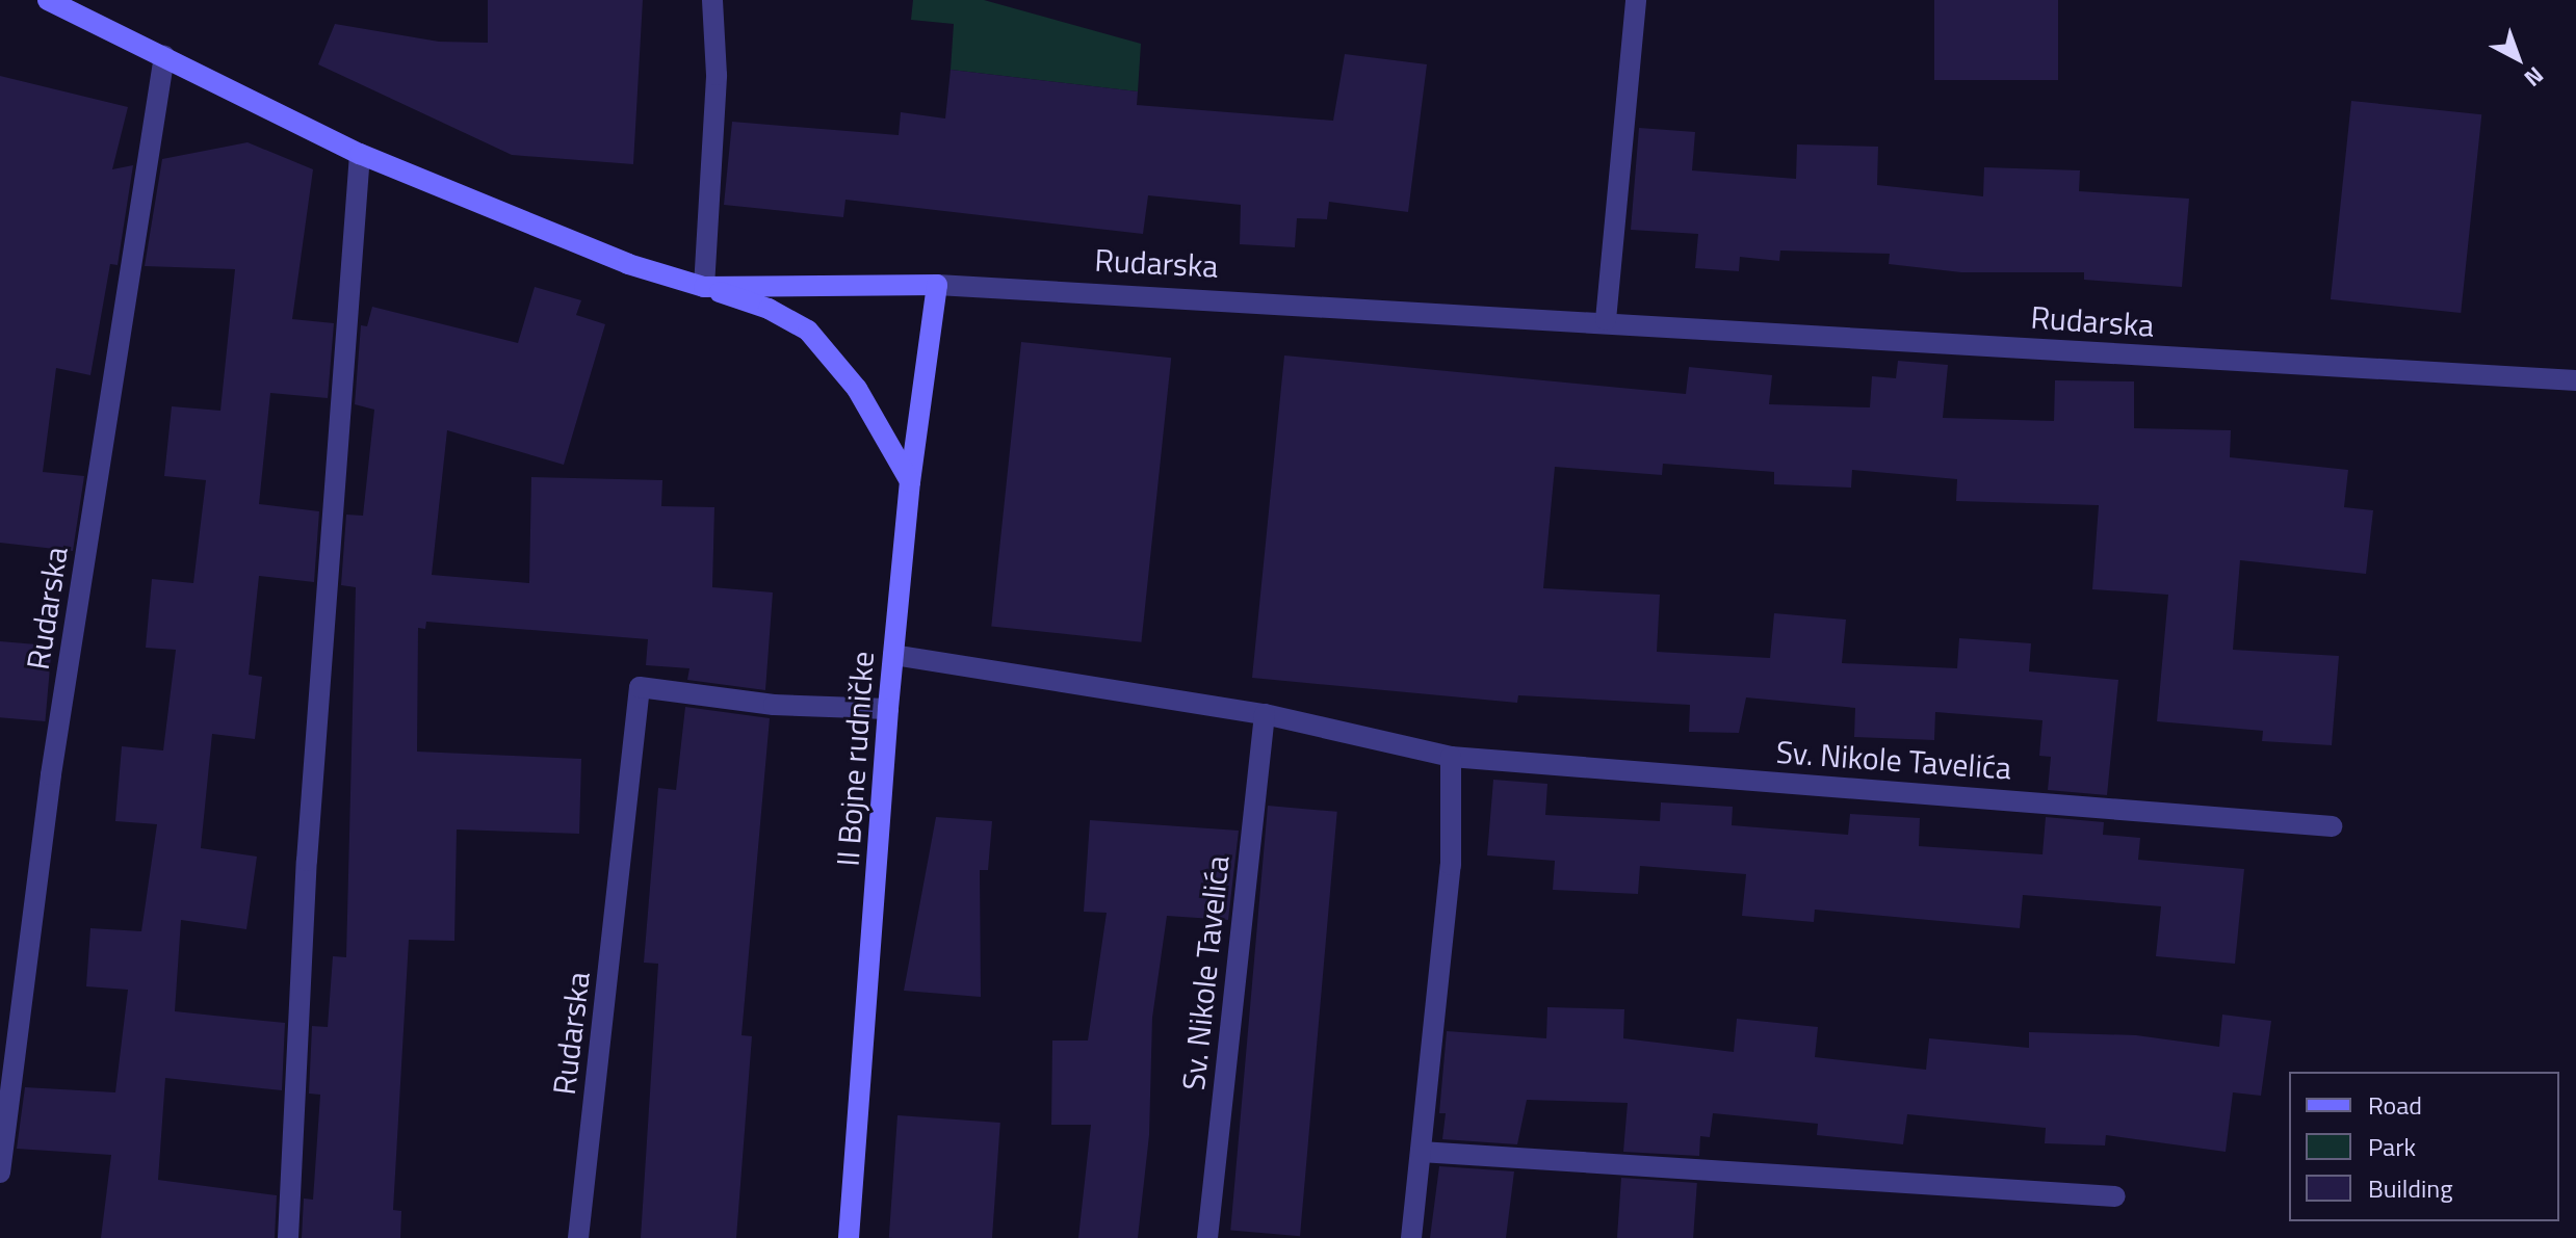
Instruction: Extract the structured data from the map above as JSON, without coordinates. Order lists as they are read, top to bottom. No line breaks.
{"streets":{"street":["Rudarska","II Bojne rudničke","Sv. Nikole Tavelića"]},"crossings":[["Rudarska","II Bojne rudničke"],["II Bojne rudničke","Sv. Nikole Tavelića"]],"legend":["Road","Park","Building"],"north":"bottom right"}
